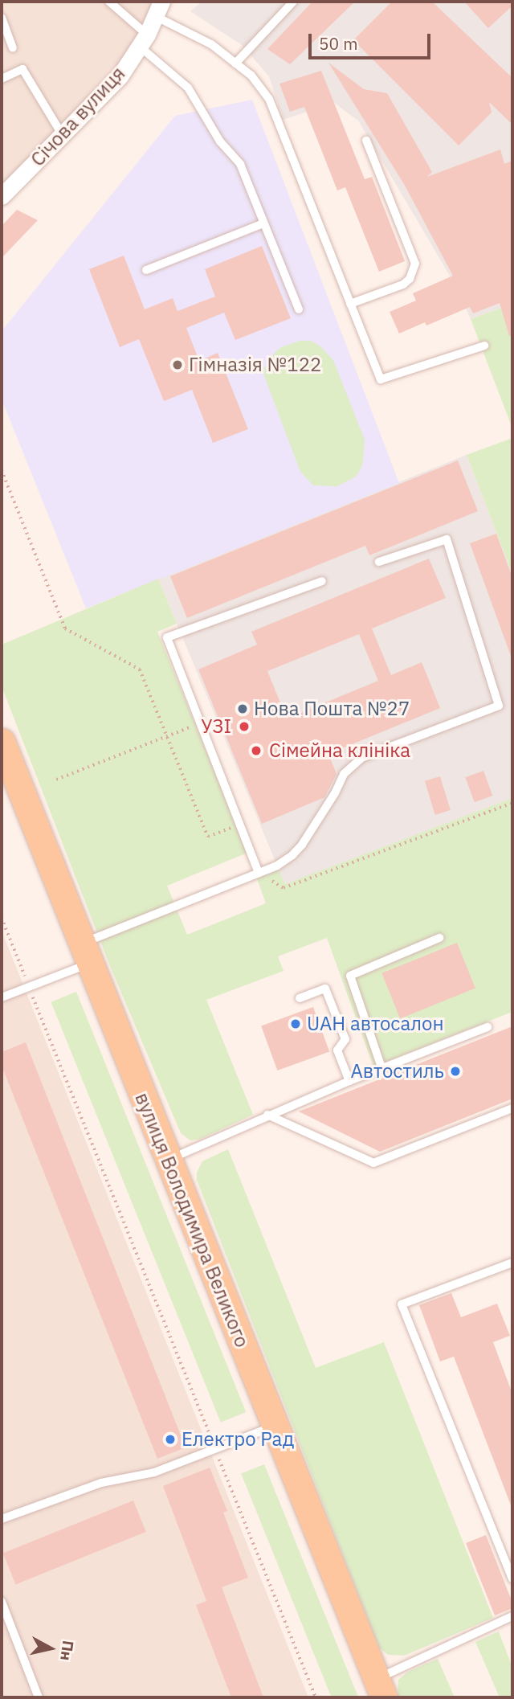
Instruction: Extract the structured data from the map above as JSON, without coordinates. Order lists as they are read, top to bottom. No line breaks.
{"streets":{"main road":["вулиця Володимира Великого"],"street":["Січова вулиця"]},"places":["Гімназія №122","Нова Пошта №27","УЗІ","Сімейна клініка","UAH автосалон","Автостиль","Електро Рад"],"scale_bar":"50 m","north":"right"}
